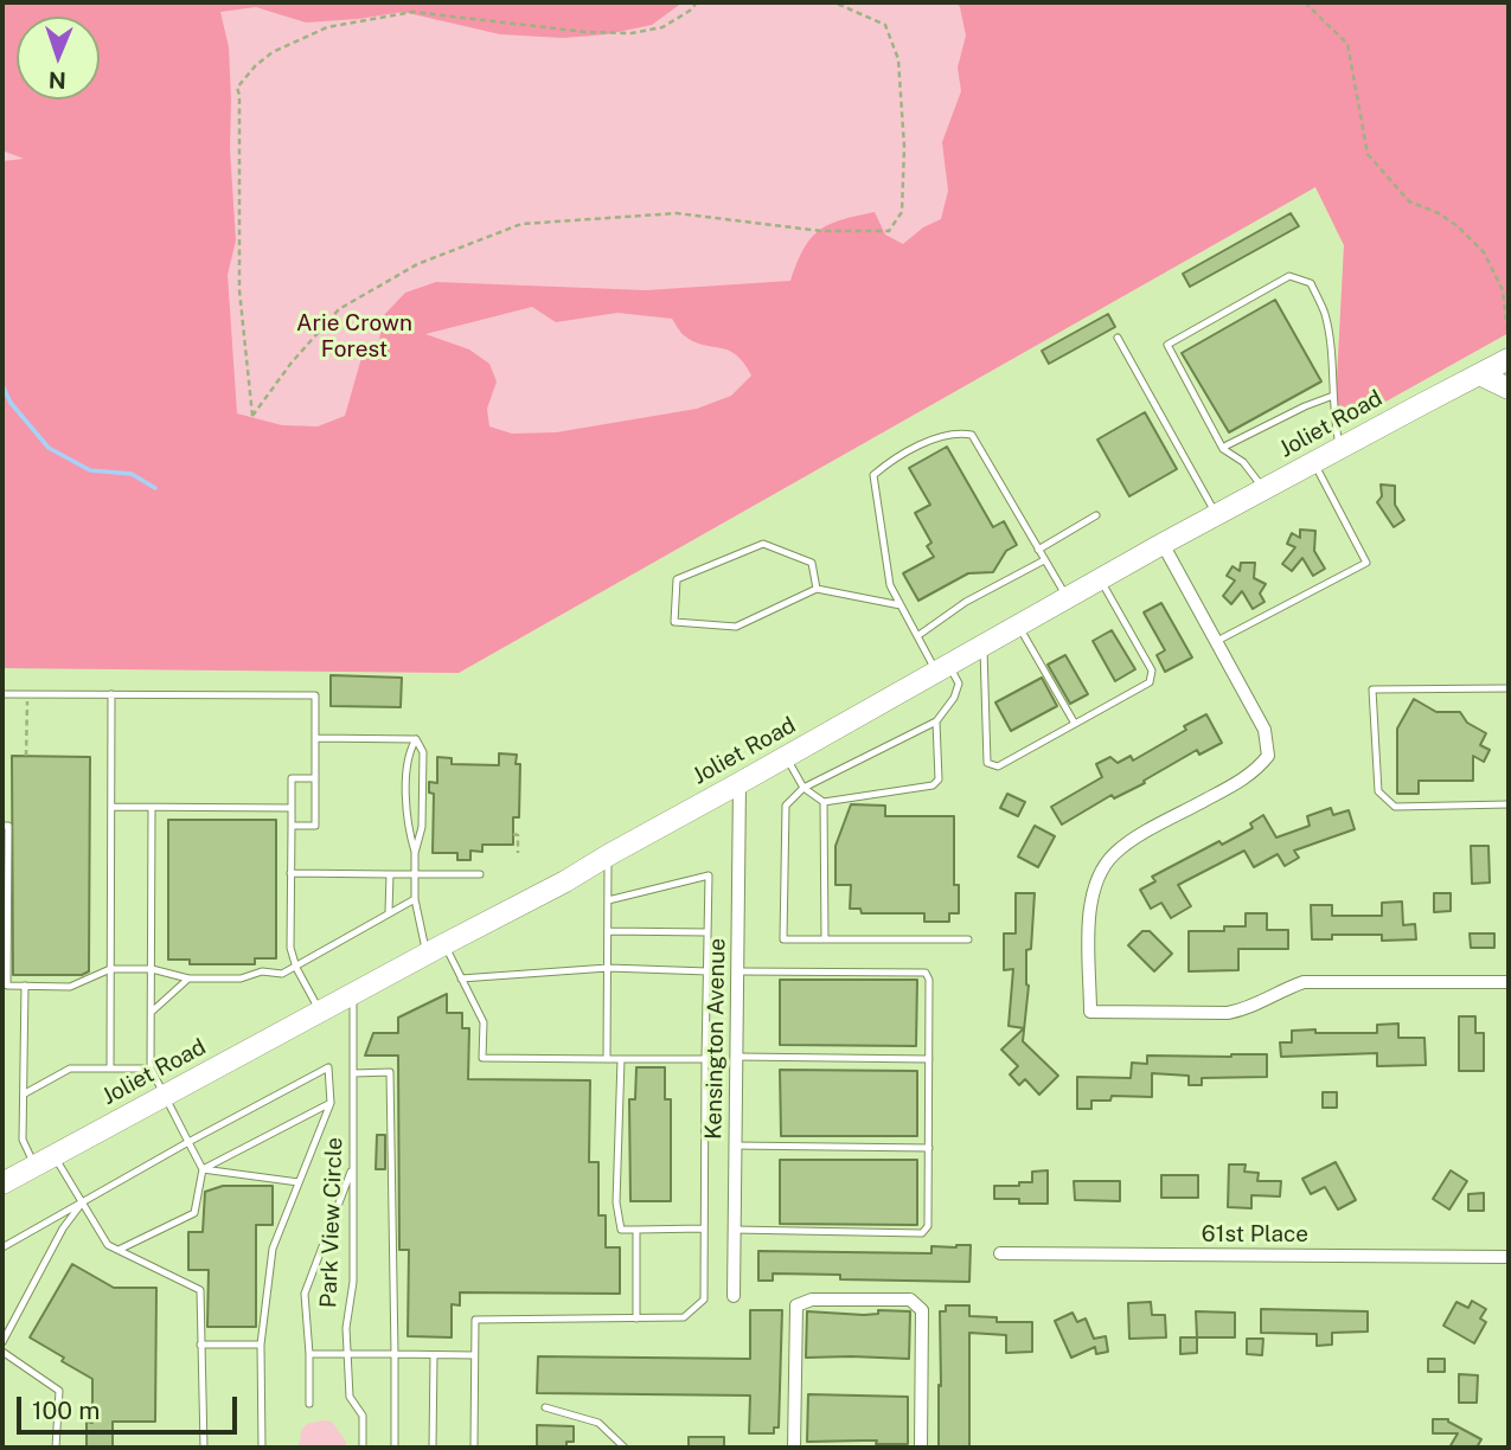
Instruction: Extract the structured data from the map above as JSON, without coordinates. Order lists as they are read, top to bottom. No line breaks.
{"streets":{"main road":["Joliet Road"],"street":["Kensington Avenue","61st Place"],"lane":["Park View Circle"]},"crossings":[["Joliet Road","Kensington Avenue"],["Joliet Road","Park View Circle"]],"parks":["Arie Crown Forest"],"scale_bar":"100 m","north":"bottom"}
